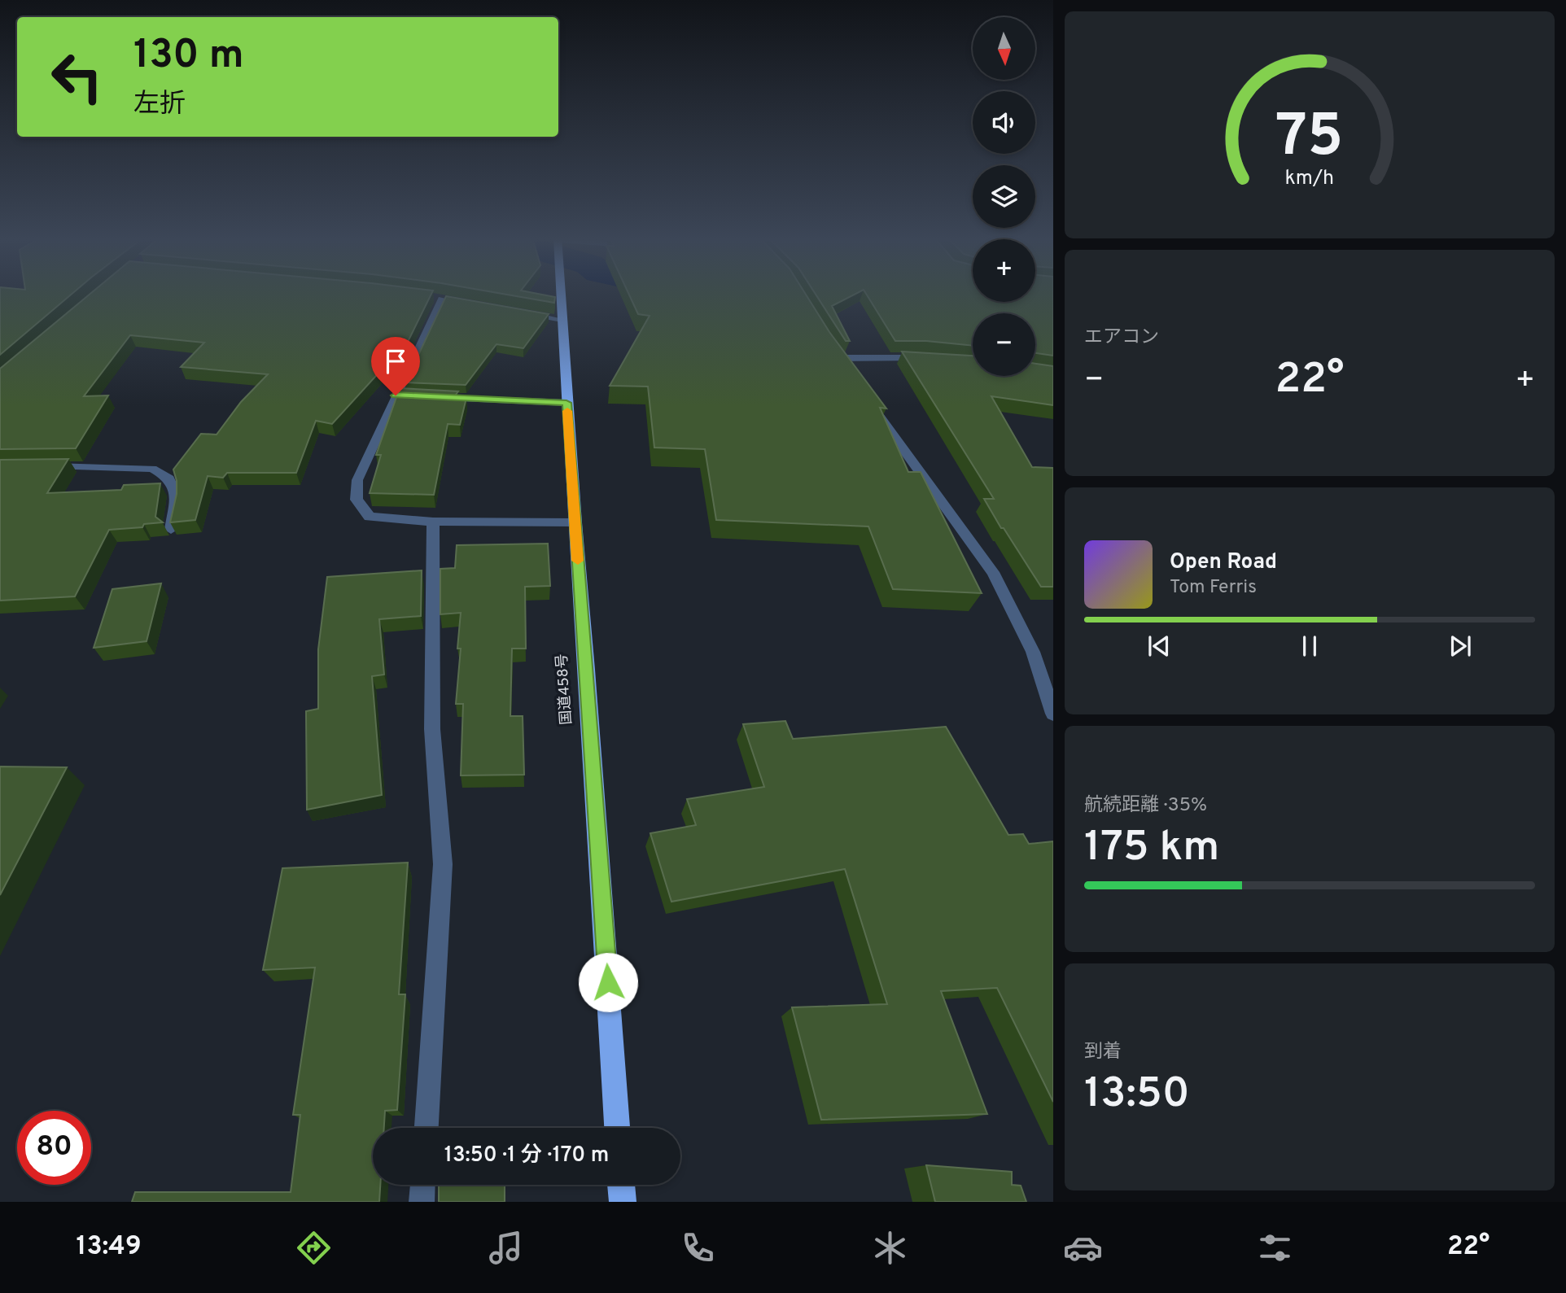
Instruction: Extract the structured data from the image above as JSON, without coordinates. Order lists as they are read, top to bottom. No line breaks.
{"streets":{"highway":["国道458号"]},"north":"bottom","page":{"map_buttons":["+","−"],"turn":["130 m","左折"],"tile":["エアコン",["航続距離 · 35%","175 km"],["到着","13:50"]],"heat":["−","22°","+"],"song":["Open Road","Tom Ferris"],"limit":"80","trip":"13:50 · 1 分 · 170 m","tabs":["13:49","22°"],"gauge":["75","km/h"]}}
